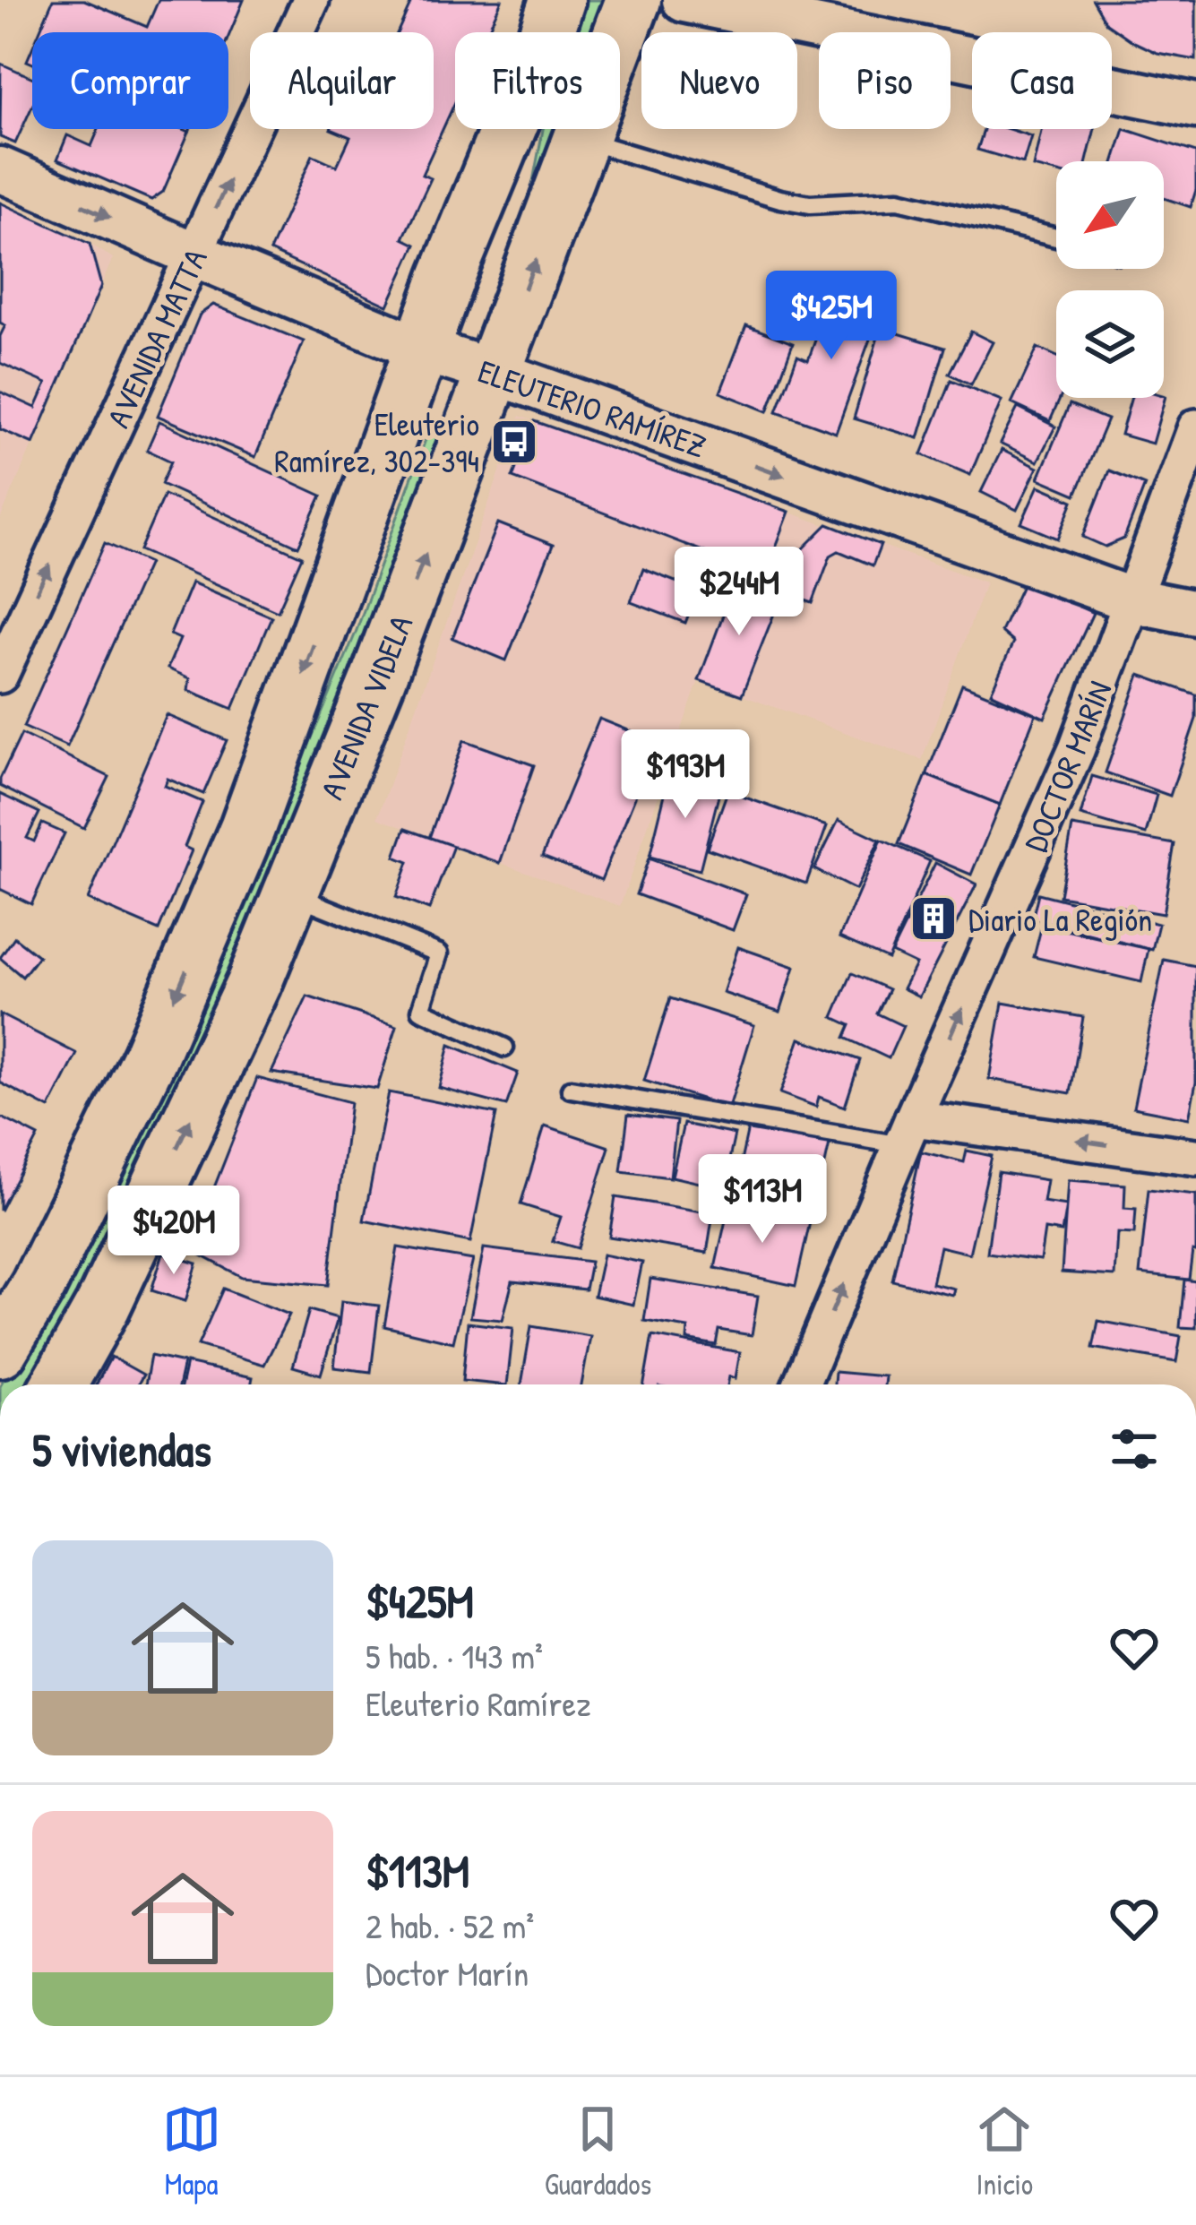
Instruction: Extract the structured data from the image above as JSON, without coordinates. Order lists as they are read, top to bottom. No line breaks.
{"streets":{"main road":["AVENIDA VIDELA"],"street":["AVENIDA MATTA","ELEUTERIO RAMÍREZ","DOCTOR MARÍN"]},"crossings":[["AVENIDA MATTA","ELEUTERIO RAMÍREZ"],["ELEUTERIO RAMÍREZ","AVENIDA VIDELA"],["ELEUTERIO RAMÍREZ","DOCTOR MARÍN"]],"one_way":["AVENIDA MATTA","ELEUTERIO RAMÍREZ","DOCTOR MARÍN"],"places":{"bus stop":["Eleuterio Ramírez, 302-394"],"building":["Diario La Región"]},"north":"bottom left","page":{"chip":["Comprar","Alquilar","Filtros","Nuevo","Piso","Casa"],"price":["$425M","$244M","$193M","$113M","$420M"],"heading":"5 viviendas","list":[{"name":"$425M","note":"5 hab. · 143 m² · Eleuterio Ramírez"},{"name":"$113M","note":"2 hab. · 52 m² · Doctor Marín"}],"tabs":["Mapa","Guardados","Inicio"]}}
